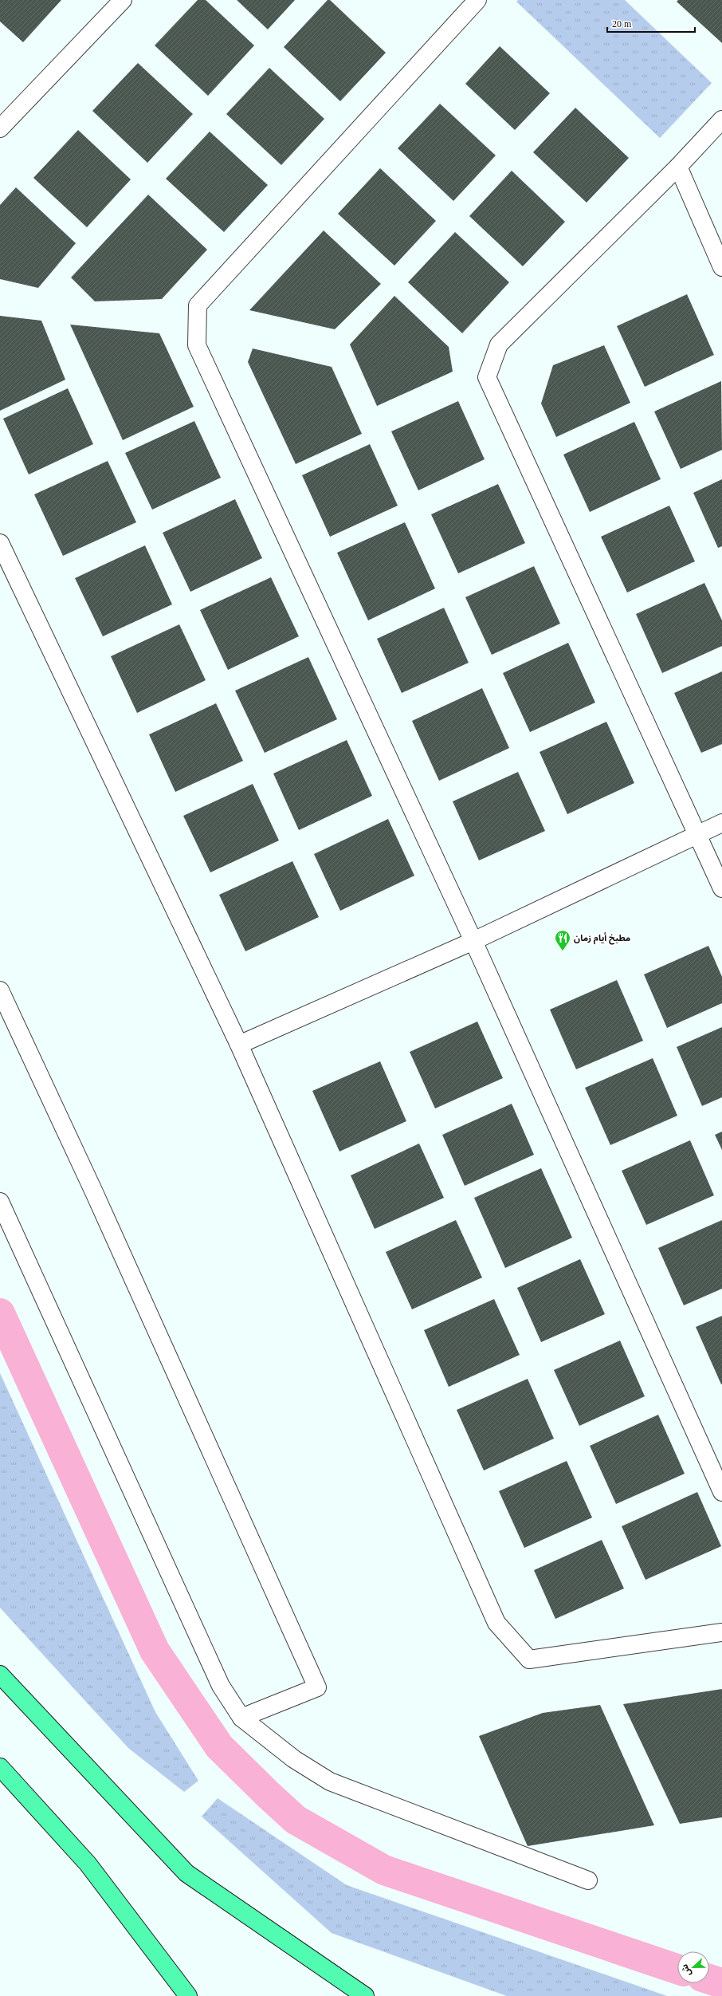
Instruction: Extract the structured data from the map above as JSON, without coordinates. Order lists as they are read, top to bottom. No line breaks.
{"places":{"restaurant":["مطبخ أيام زمان"]},"scale_bar":"20 m","north":"left"}
